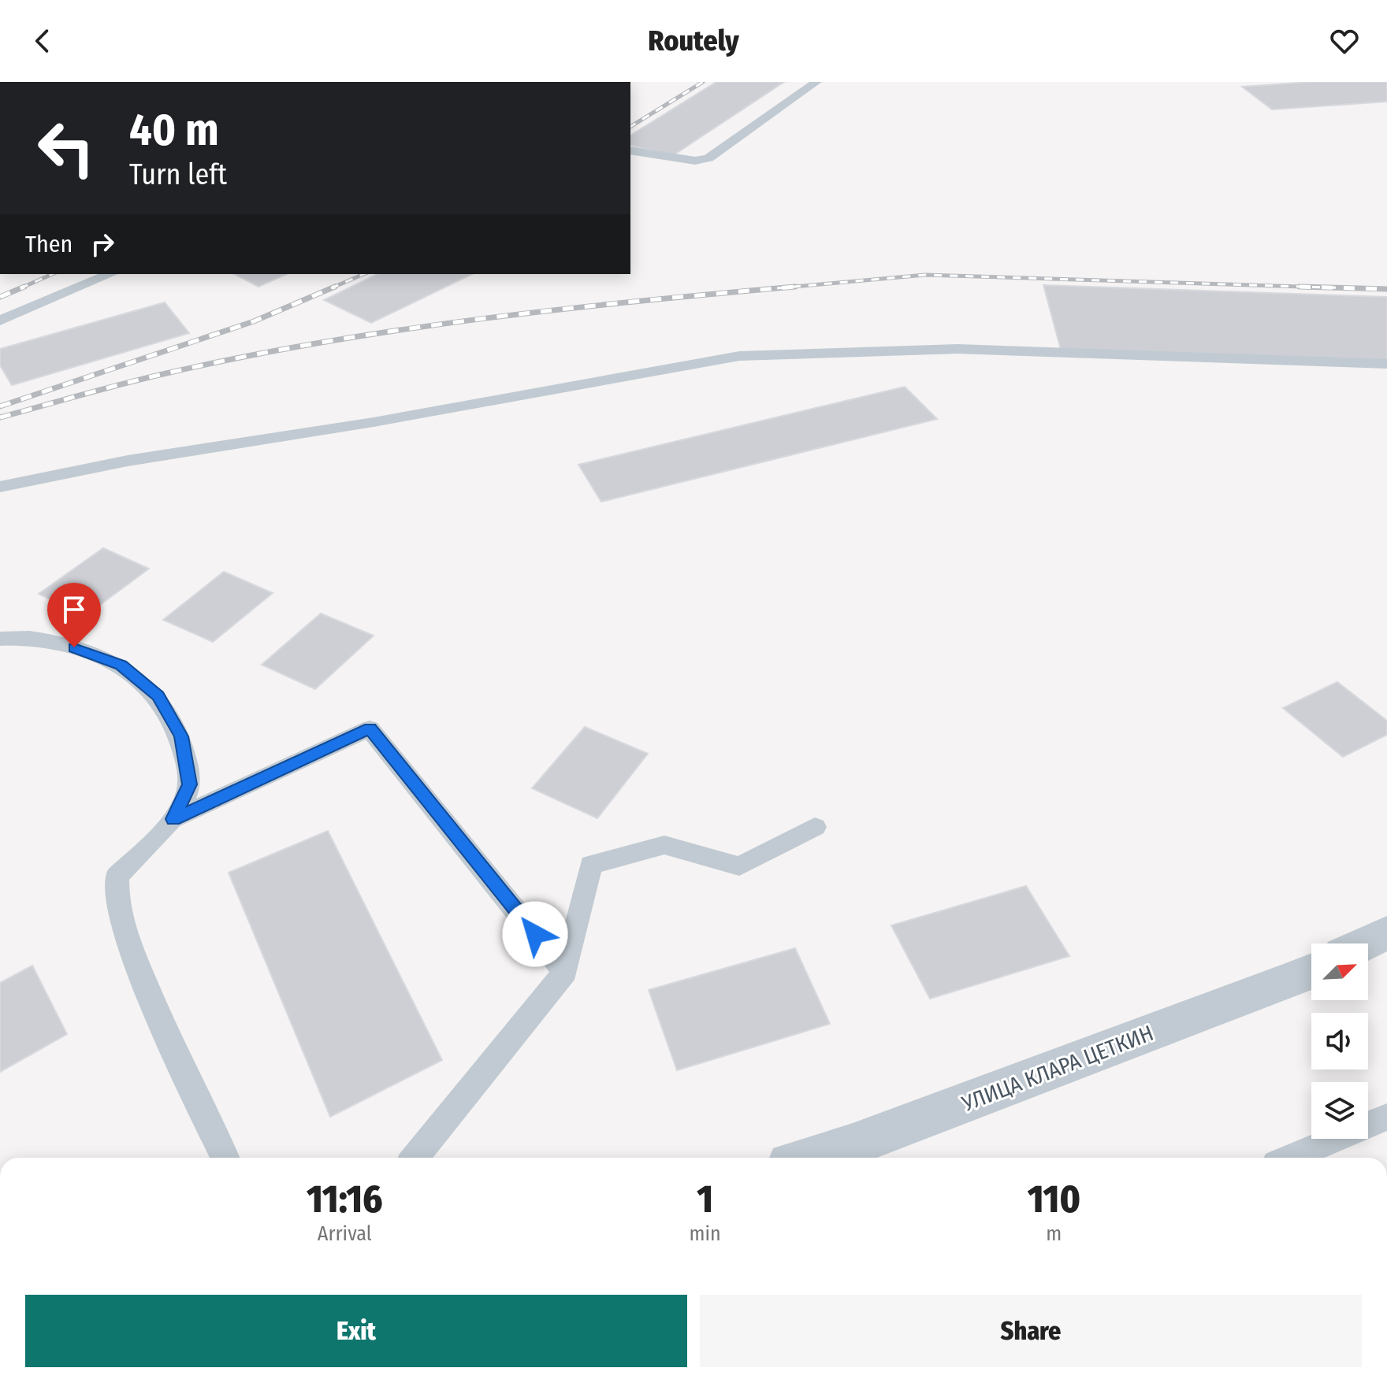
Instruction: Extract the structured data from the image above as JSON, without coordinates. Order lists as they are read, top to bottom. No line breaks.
{"streets":{"street":["УЛИЦА КЛАРА ЦЕТКИН"]},"north":"top right","page":{"header":"Routely","turn":["40 m","Turn left"],"then":"Then","eta":["11:16","Arrival","1","min","110","m"],"buttons":["Exit","Share"]}}
